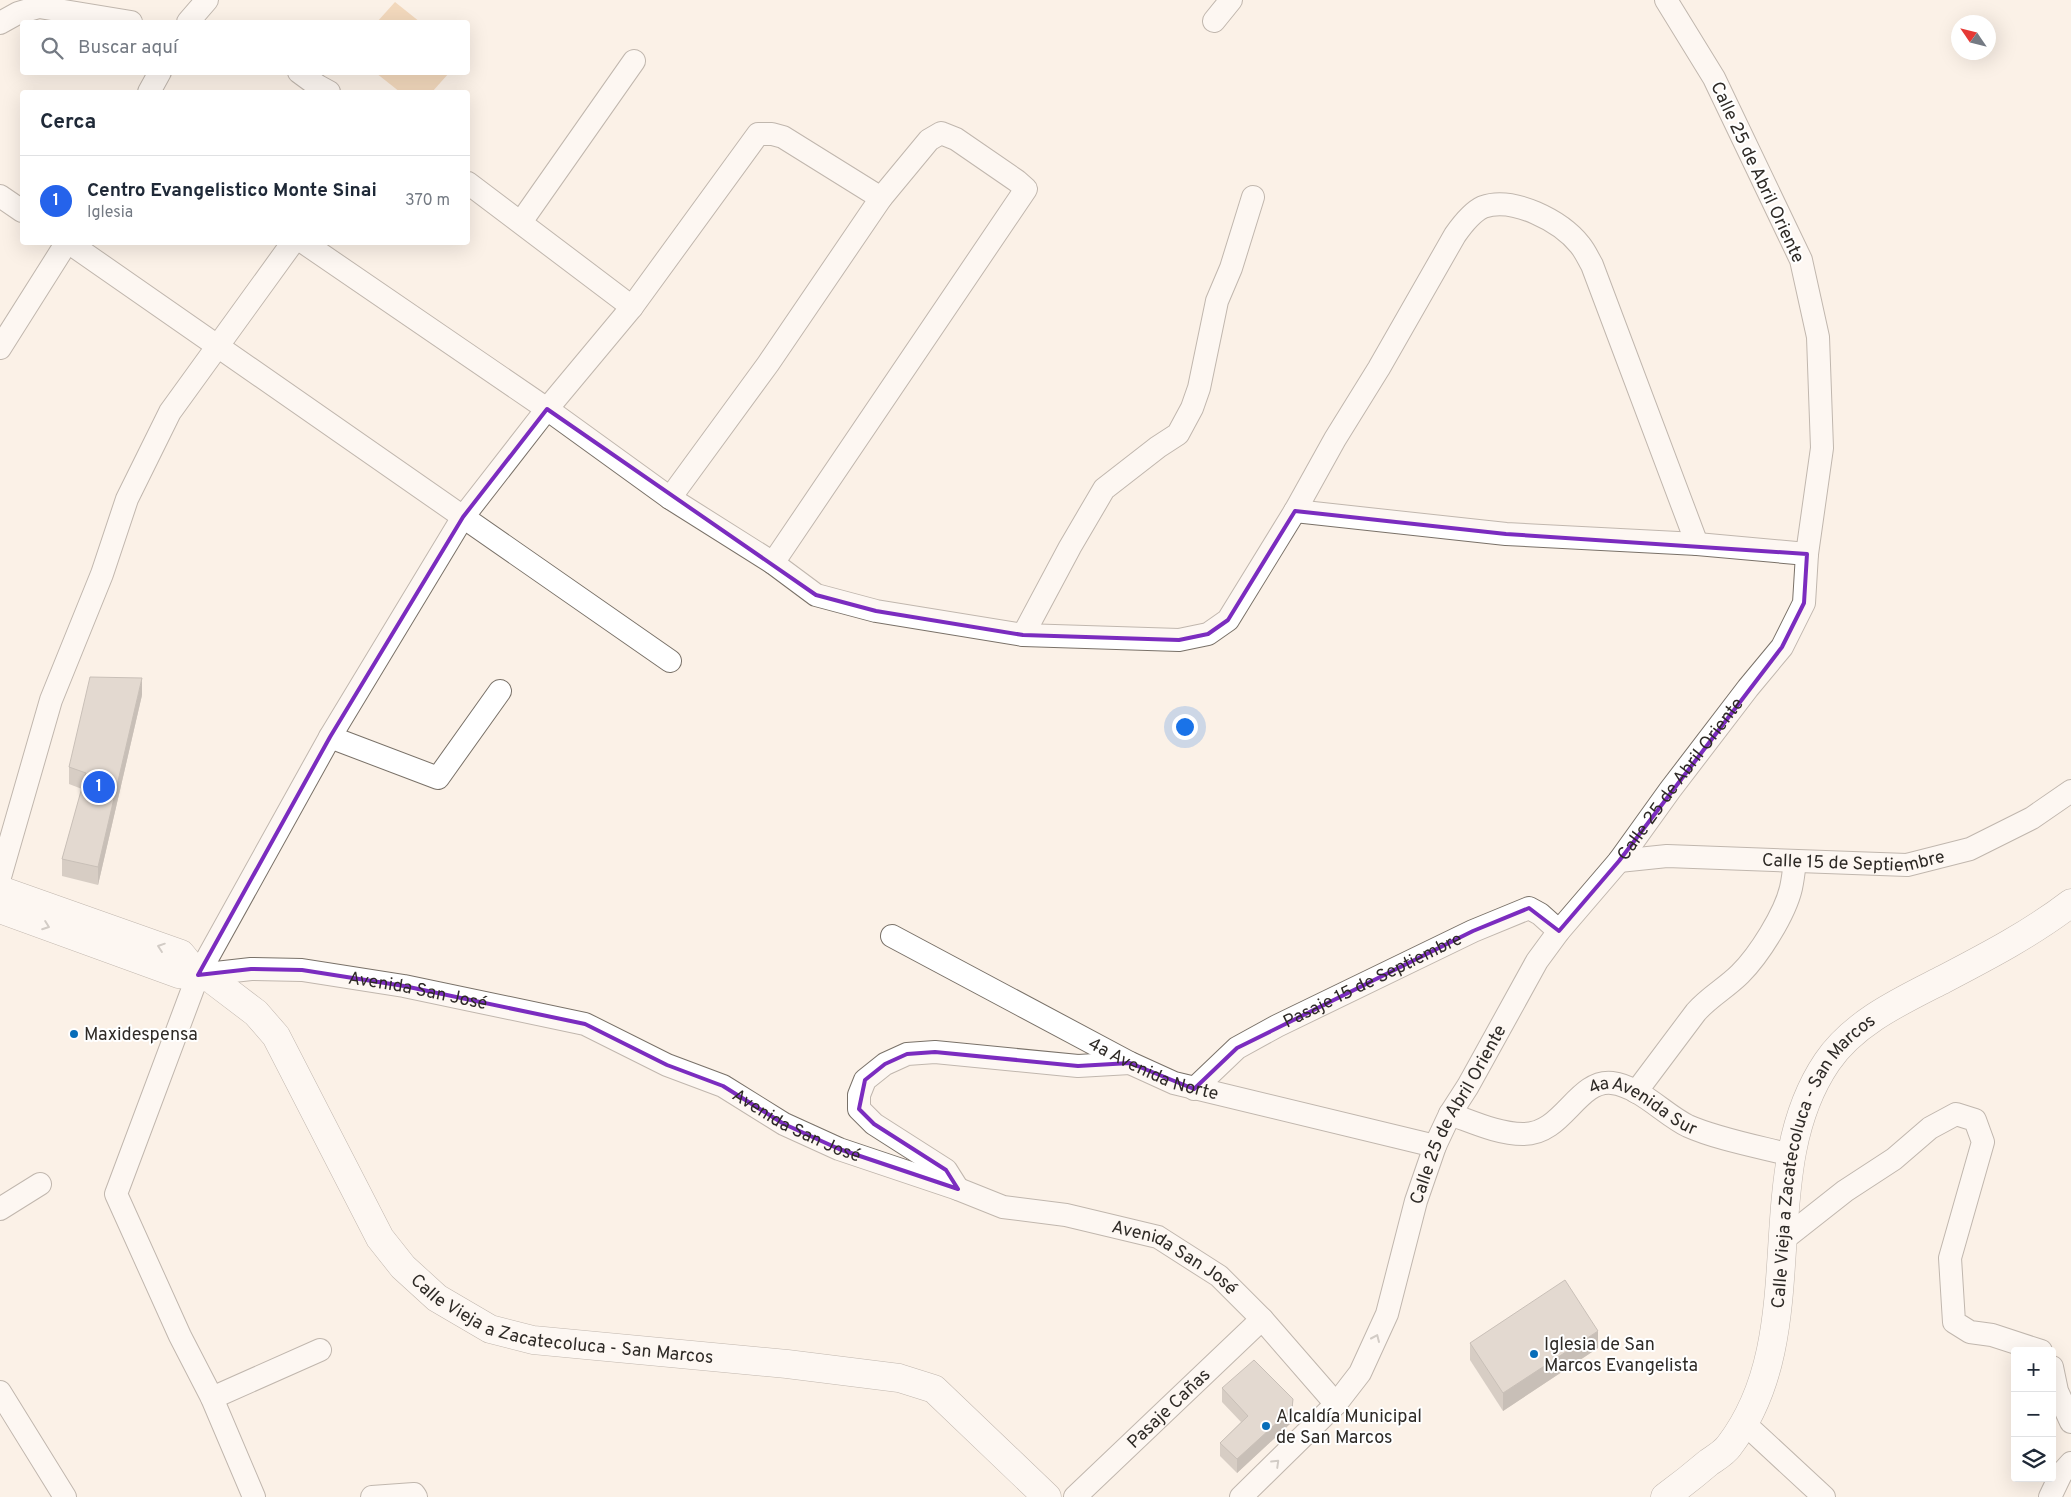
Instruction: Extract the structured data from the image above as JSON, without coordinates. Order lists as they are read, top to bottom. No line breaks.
{"streets":{"main road":["Calle Vieja a Zacatecoluca - San Marcos"],"street":["Calle 25 de Abril Oriente","Calle 15 de Septiembre","Pasaje 15 de Septiembre","Avenida San José","4a Avenida Norte","4a Avenida Sur","Pasaje Cañas"]},"crossings":[["Calle 25 de Abril Oriente","Calle 15 de Septiembre"],["Calle 25 de Abril Oriente","Pasaje 15 de Septiembre"],["Calle 25 de Abril Oriente","Avenida San José"],["Calle 25 de Abril Oriente","4a Avenida Norte"],["Calle 25 de Abril Oriente","4a Avenida Sur"],["Pasaje 15 de Septiembre","4a Avenida Norte"],["Avenida San José","Calle Vieja a Zacatecoluca - San Marcos"],["Avenida San José","Pasaje Cañas"],["4a Avenida Sur","Calle Vieja a Zacatecoluca - San Marcos"]],"places":["Maxidespensa","Iglesia de San Marcos Evangelista","Alcaldía Municipal de San Marcos"],"north":"top left","page":{"search":"Buscar aquí","heading":"Cerca","list":[{"mark":"1","name":"Centro Evangelistico Monte Sinai","note":"Iglesia","value":"370 m"}],"pins":"1","map_buttons":["+","−"]}}
